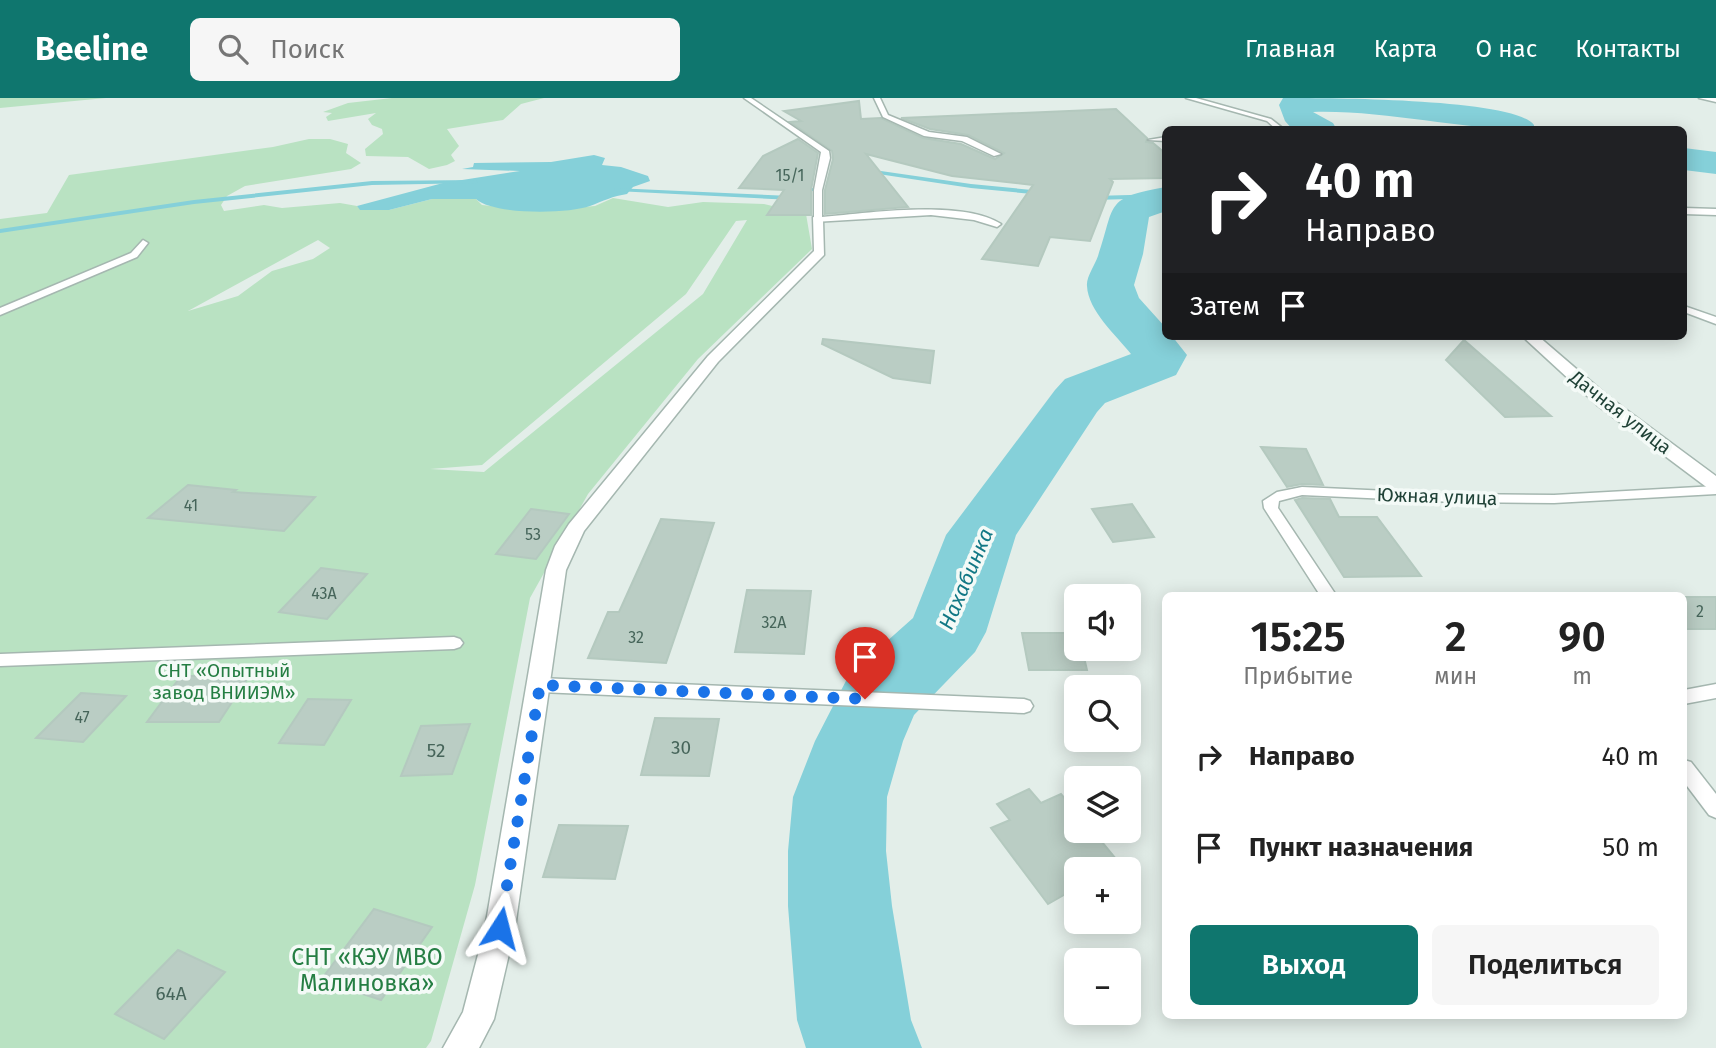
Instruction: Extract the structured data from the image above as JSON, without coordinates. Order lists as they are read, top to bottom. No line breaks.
{"streets":{"street":["Дачная улица"],"lane":["Южная улица"]},"crossings":[["Дачная улица","Южная улица"]],"water":["Нахабинка"],"parks":["СНТ «Опытный завод ВНИИЭМ»","СНТ «КЭУ МВО Малиновка»"],"house_numbers":["15/1","41","53","43А","2","32А","32","47","30","52","64А"],"page":{"header":"Beeline","search":"Поиск","nav":["Главная","Карта","О нас","Контакты"],"turn":["40 m","Направо"],"then":"Затем","map_buttons":["+","−"],"eta":["15:25","Прибытие","2","мин","90","m"],"list":[{"name":"Направо","value":"40 m"},{"name":"Пункт назначения","value":"50 m"}],"buttons":["Выход","Поделиться"]}}
